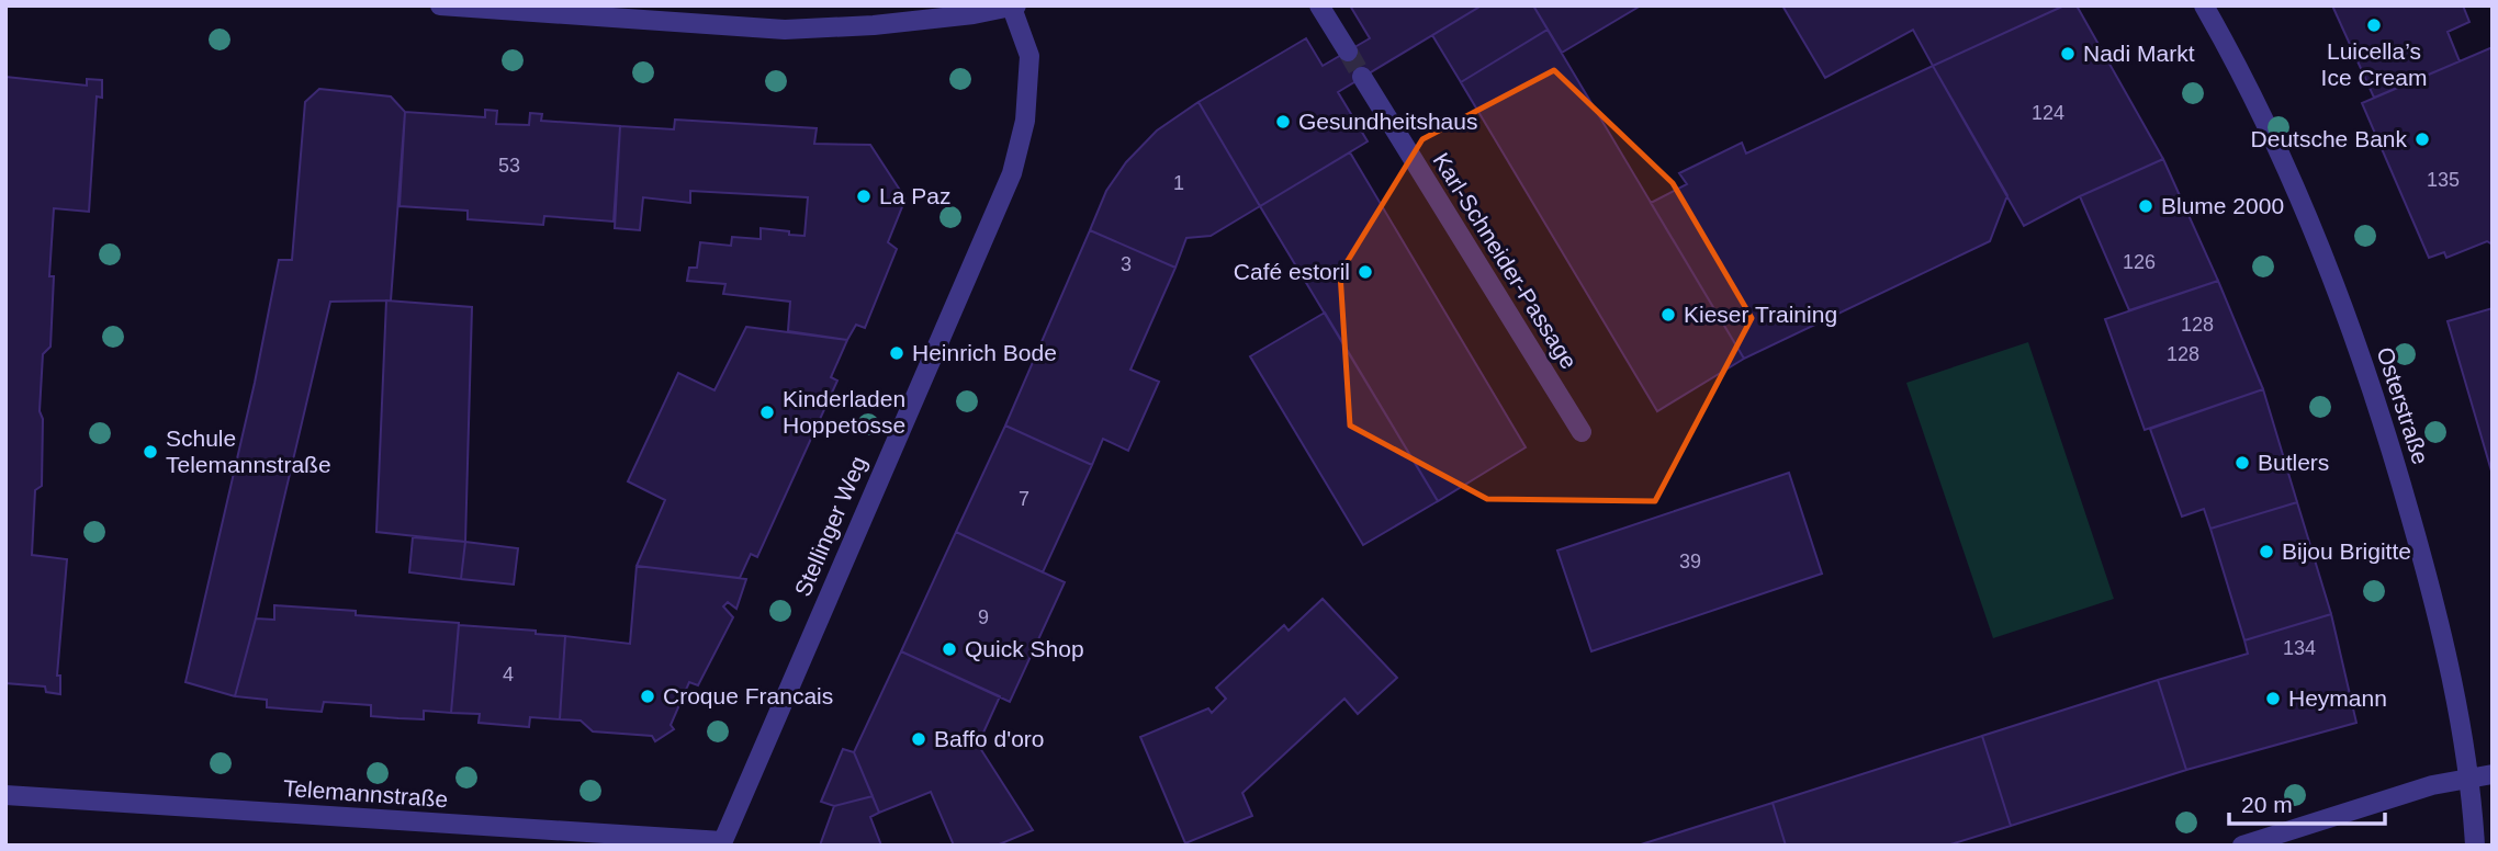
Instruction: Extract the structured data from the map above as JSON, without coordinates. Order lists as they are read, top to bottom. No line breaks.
{"streets":{"street":["Karl-Schneider-Passage","Osterstraße","Stellinger Weg","Telemannstraße"]},"crossings":[["Stellinger Weg","Telemannstraße"]],"places":["Luicella’s Ice Cream","Nadi Markt","Gesundheitshaus","Deutsche Bank","La Paz","Blume 2000","Café estoril","Kieser Training","Heinrich Bode","Kinderladen Hoppetosse","Schule Telemannstraße","Butlers","Bijou Brigitte","Quick Shop","Croque Francais","Heymann","Baffo d'oro"],"house_numbers":["124","53","135","1","126","3","128","128","7","39","9","134","4"],"scale_bar":"20 m"}
